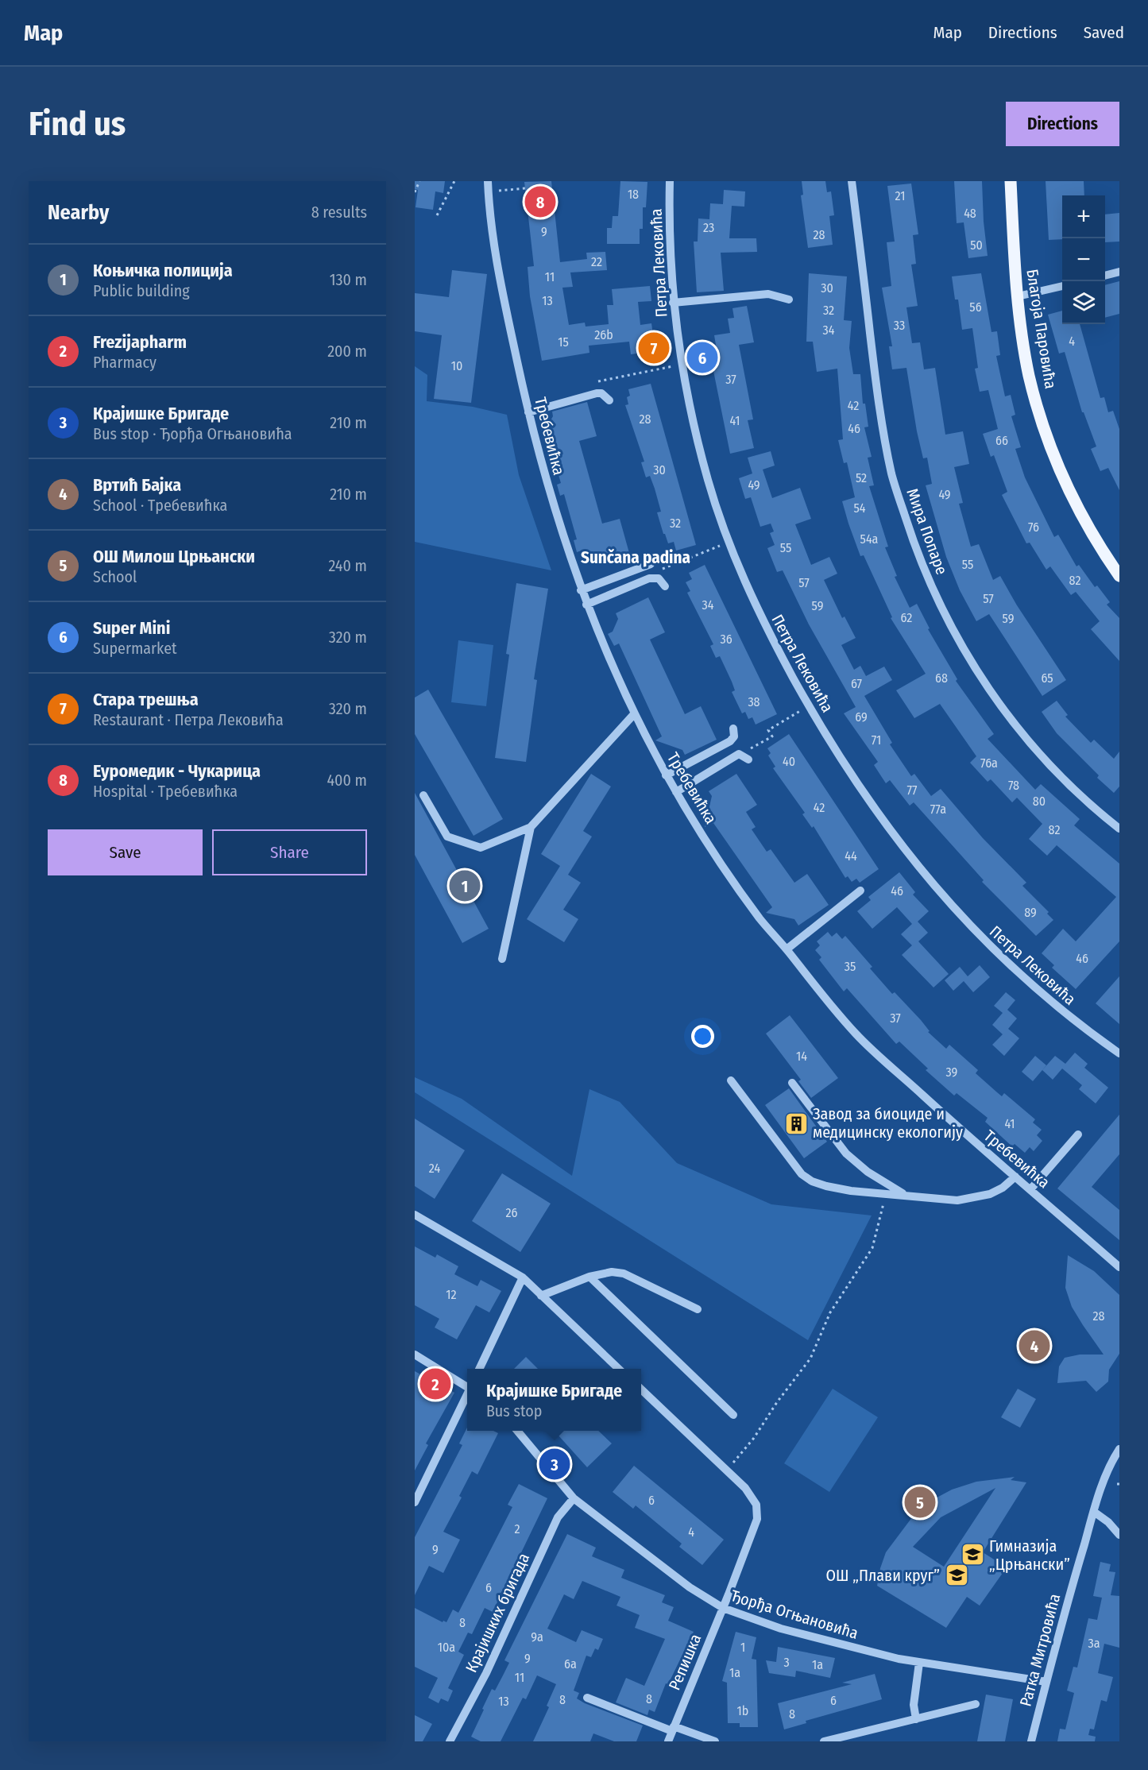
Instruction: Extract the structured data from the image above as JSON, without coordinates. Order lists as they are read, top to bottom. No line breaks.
{"streets":{"main road":["Благоја Паровића"],"street":["Петра Лековића","Требевићка","Мира Попаре","Крајишких бригада","Ђорђа Огњановића","Ратка Митровића","Репишка"]},"crossings":[["Крајишких бригада","Ђорђа Огњановића"],["Ђорђа Огњановића","Ратка Митровића"],["Ђорђа Огњановића","Репишка"]],"districts":["Sunčana padina"],"places":{"building":["Завод за биоциде и медицинску екологију"],"school or university":["Гимназија „Црњански”","ОШ „Плави круг”"]},"house_numbers":["18","21","48","23","9","28","50","22","11","30","13","56","32","33","34","26b","4","15","10","37","42","28","41","46","66","30","52","49","49","54","32","76","54a","55","55","82","57","57","34","59","62","59","36","68","65","67","38","69","71","40","76a","78","77","80","42","77a","82","44","46","89","46","35","37","14","39","41","24","26","12","28","6","2","4","9","6","8","9a","3a","10a","1","9","3","6a","1a","1a","11","8","8","6","13","1b","8"],"page":{"header":"Map","nav":["Map","Directions","Saved"],"buttons":["Directions",["Save","Share"]],"title":"Find us","heading":["Nearby","8 results"],"pins":["8","7","6","1","4","2","3","5"],"map_buttons":["+","−"],"list":[{"mark":"1","name":"Коњичка полиција","note":"Public building","value":"130 m"},{"mark":"2","name":"Frezijapharm","note":"Pharmacy","value":"200 m"},{"mark":"3","name":"Крајишке Бригаде","note":"Bus stop · Ђорђа Огњановића","value":"210 m"},{"mark":"4","name":"Вртић Бајка","note":"School · Требевићка","value":"210 m"},{"mark":"5","name":"ОШ Милош Црњански","note":"School","value":"240 m"},{"mark":"6","name":"Super Mini","note":"Supermarket","value":"320 m"},{"mark":"7","name":"Стара трешња","note":"Restaurant · Петра Лековића","value":"320 m"},{"mark":"8","name":"Еуромедик - Чукарица","note":"Hospital · Требевићка","value":"400 m"}],"popup":["Крајишке Бригаде","Bus stop"]}}
